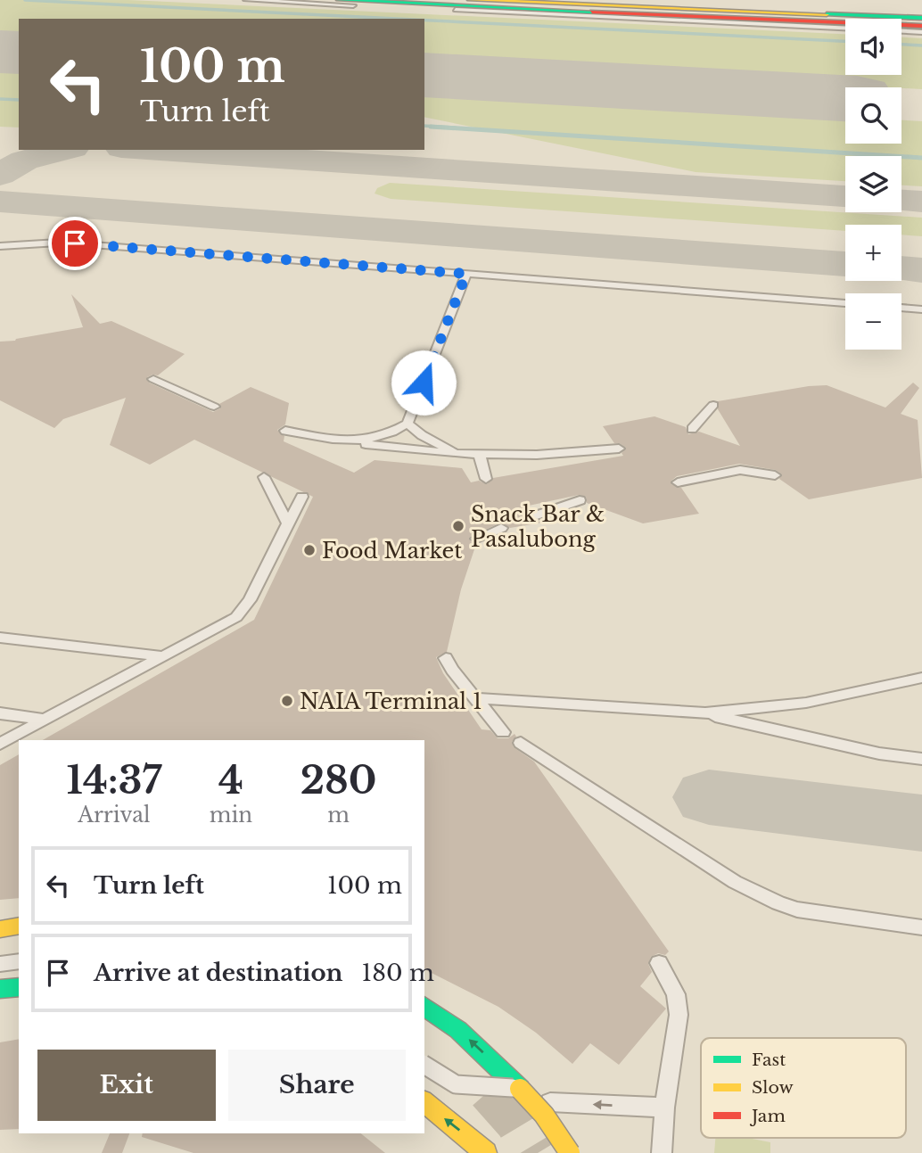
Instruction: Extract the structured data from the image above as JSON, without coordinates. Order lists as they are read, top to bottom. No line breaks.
{"places":["Snack Bar & Pasalubong","Food Market","NAIA Terminal 1"],"legend":["Fast","Slow","Jam"],"page":{"map_buttons":["+","−"],"turn":["100 m","Turn left"],"eta":["14:37","Arrival","4","min","280","m"],"list":[{"name":"Turn left","value":"100 m"},{"name":"Arrive at destination","value":"180 m"}],"buttons":["Exit","Share"]}}
